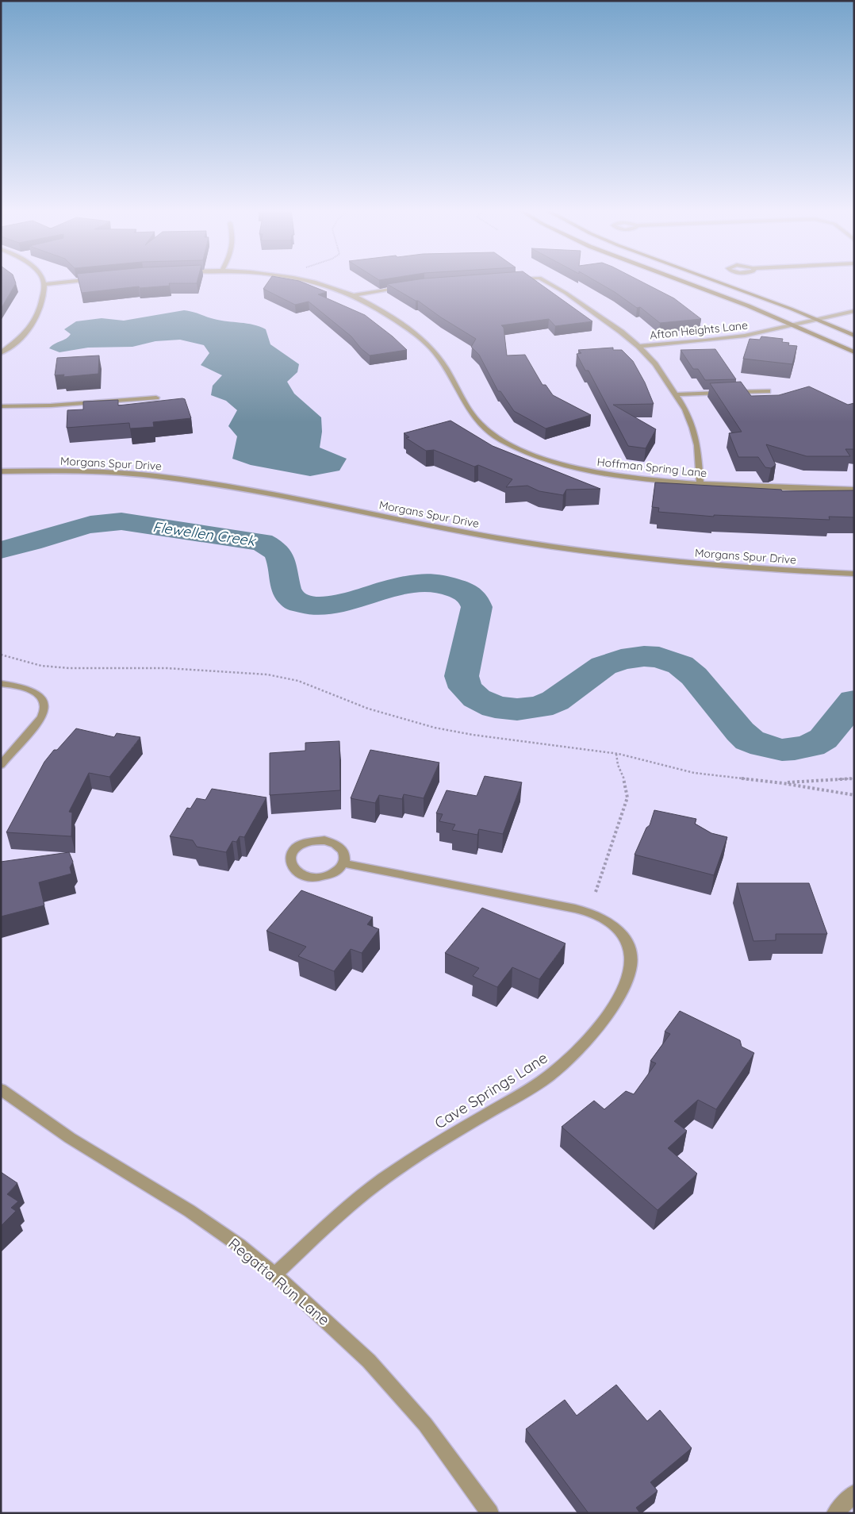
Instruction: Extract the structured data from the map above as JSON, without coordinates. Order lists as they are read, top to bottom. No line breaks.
{"streets":{"street":["Afton Heights Lane","Morgans Spur Drive","Hoffman Spring Lane","Cave Springs Lane","Regatta Run Lane"]},"crossings":[["Cave Springs Lane","Regatta Run Lane"]],"water":["Flewellen Creek"]}
